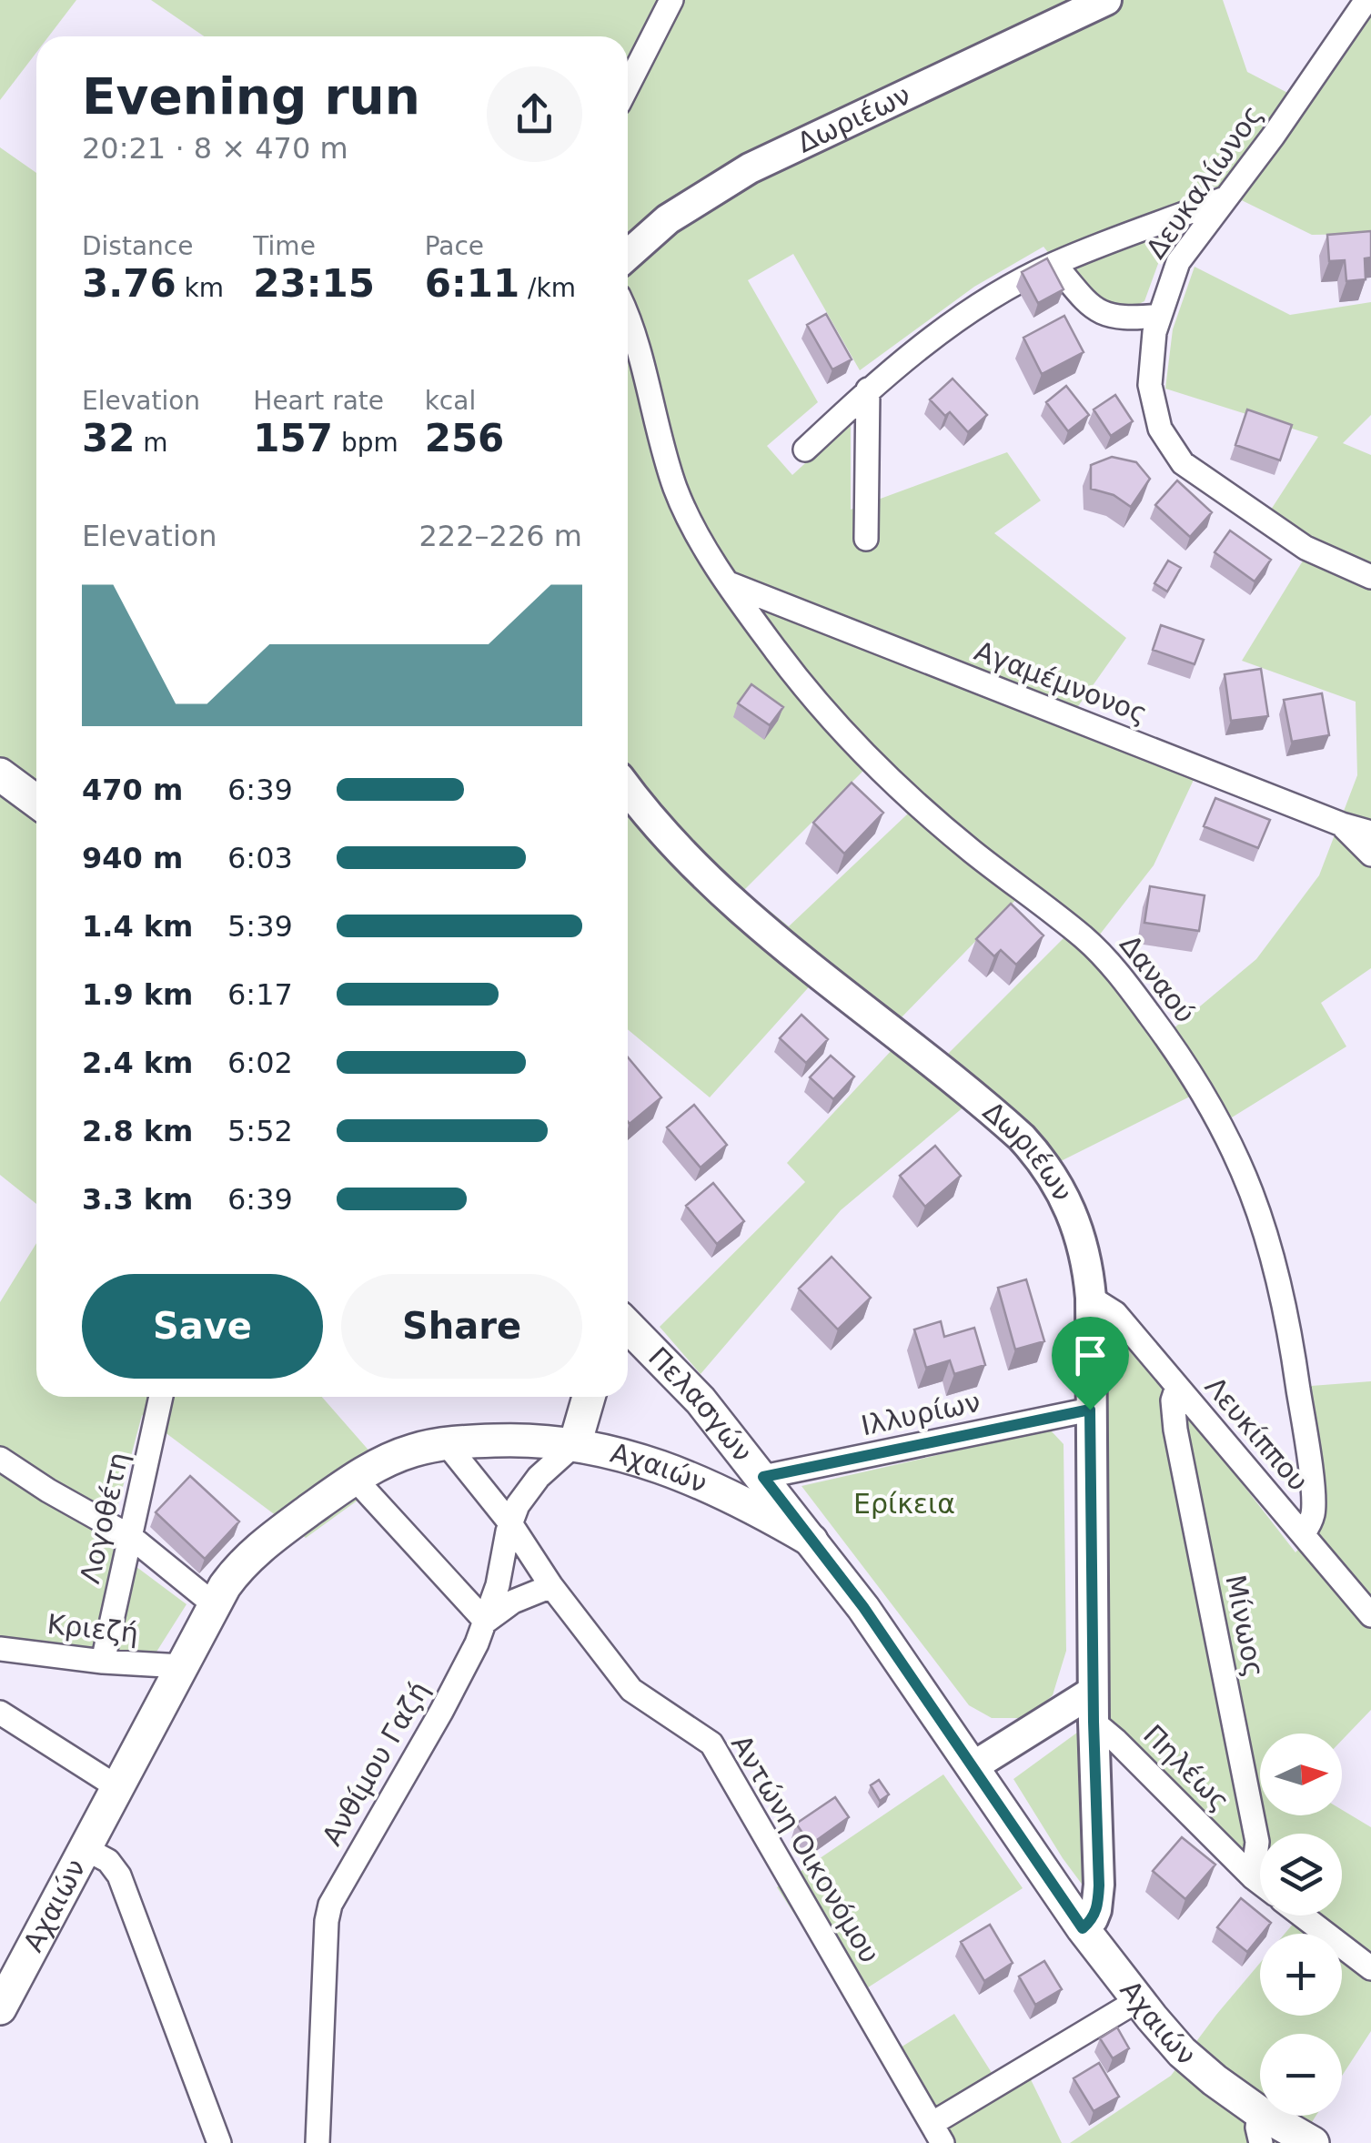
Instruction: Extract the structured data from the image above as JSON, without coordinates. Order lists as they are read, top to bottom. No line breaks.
{"streets":{"main road":["Πελασγών","Αχαιών"],"street":["Δωριέων","Δευκαλίωνος","Αγαμέμνονος","Δαναού","Ιλλυρίων","Λευκίππου","Λογοθέτη","Μίνωος","Κριεζή","Ανθίμου Γαζή","Πηλέως","Αντώνη Οικονόμου"]},"crossings":[["Δωριέων","Ιλλυρίων"],["Δωριέων","Λευκίππου"],["Δωριέων","Αχαιών"],["Δωριέων","Πηλέως"],["Αγαμέμνονος","Δαναού"],["Δαναού","Λευκίππου"],["Πελασγών","Ιλλυρίων"],["Πελασγών","Αχαιών"],["Λευκίππου","Μίνωος"],["Αχαιών","Κριεζή"],["Αχαιών","Ανθίμου Γαζή"],["Αχαιών","Αντώνη Οικονόμου"],["Λογοθέτη","Κριεζή"],["Μίνωος","Πηλέως"],["Ανθίμου Γαζή","Αντώνη Οικονόμου"]],"parks":["Ερίκεια"],"north":"right","page":{"heading":["Evening run","20:21 · 8 × 470 m"],"stats":[["Distance","3.76 km"],["Time","23:15"],["Pace","6:11 /km"],["Elevation","32 m"],["Heart rate","157 bpm"],["kcal","256"]],"chart":["Elevation","222–226 m"],"list":[{"name":"470 m","note":"6:39"},{"name":"940 m","note":"6:03"},{"name":"1.4 km","note":"5:39"},{"name":"1.9 km","note":"6:17"},{"name":"2.4 km","note":"6:02"},{"name":"2.8 km","note":"5:52"},{"name":"3.3 km","note":"6:39"}],"buttons":["Save","Share"],"map_buttons":["+","−"]}}
